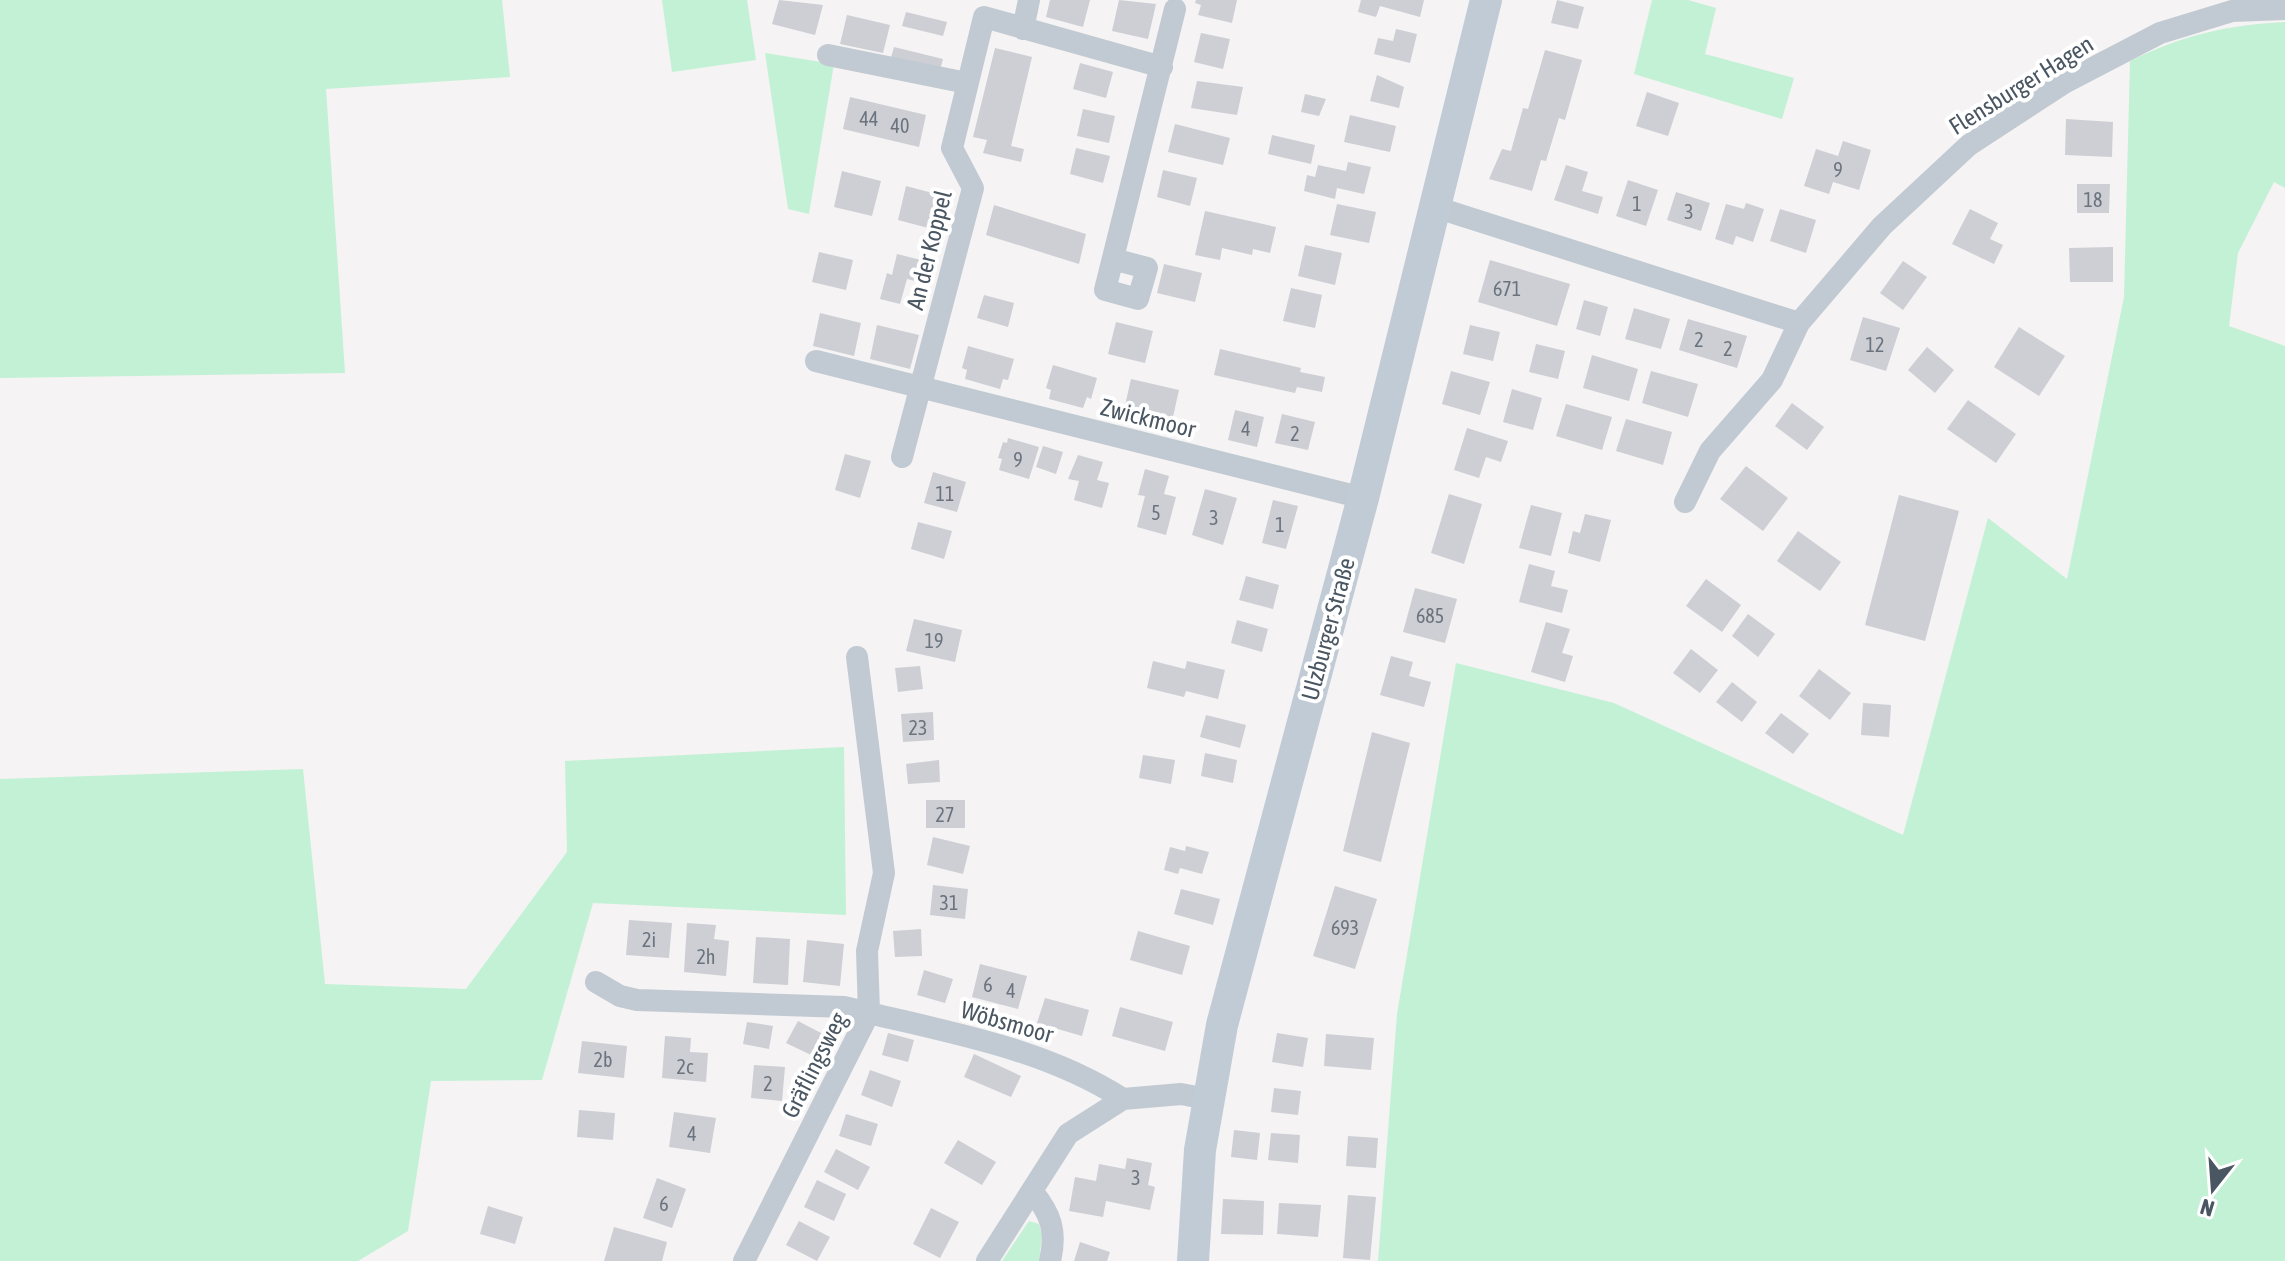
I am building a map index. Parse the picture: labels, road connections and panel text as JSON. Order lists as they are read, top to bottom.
{
  "streets": {
    "main road": ["Ulzburger Straße"],
    "street": [
      "Flensburger Hagen",
      "An der Koppel",
      "Zwickmoor",
      "Wöbsmoor",
      "Gräflingsweg"
    ]
  },
  "crossings": [
    ["An der Koppel", "Zwickmoor"],
    ["Zwickmoor", "Ulzburger Straße"],
    ["Wöbsmoor", "Gräflingsweg"]
  ],
  "house_numbers": [
    "44",
    "40",
    "9",
    "18",
    "1",
    "3",
    "671",
    "2",
    "12",
    "2",
    "4",
    "2",
    "9",
    "11",
    "5",
    "3",
    "1",
    "685",
    "19",
    "23",
    "27",
    "31",
    "693",
    "2i",
    "2h",
    "6",
    "4",
    "2b",
    "2c",
    "2",
    "4",
    "3",
    "6"
  ],
  "north": "bottom"
}
